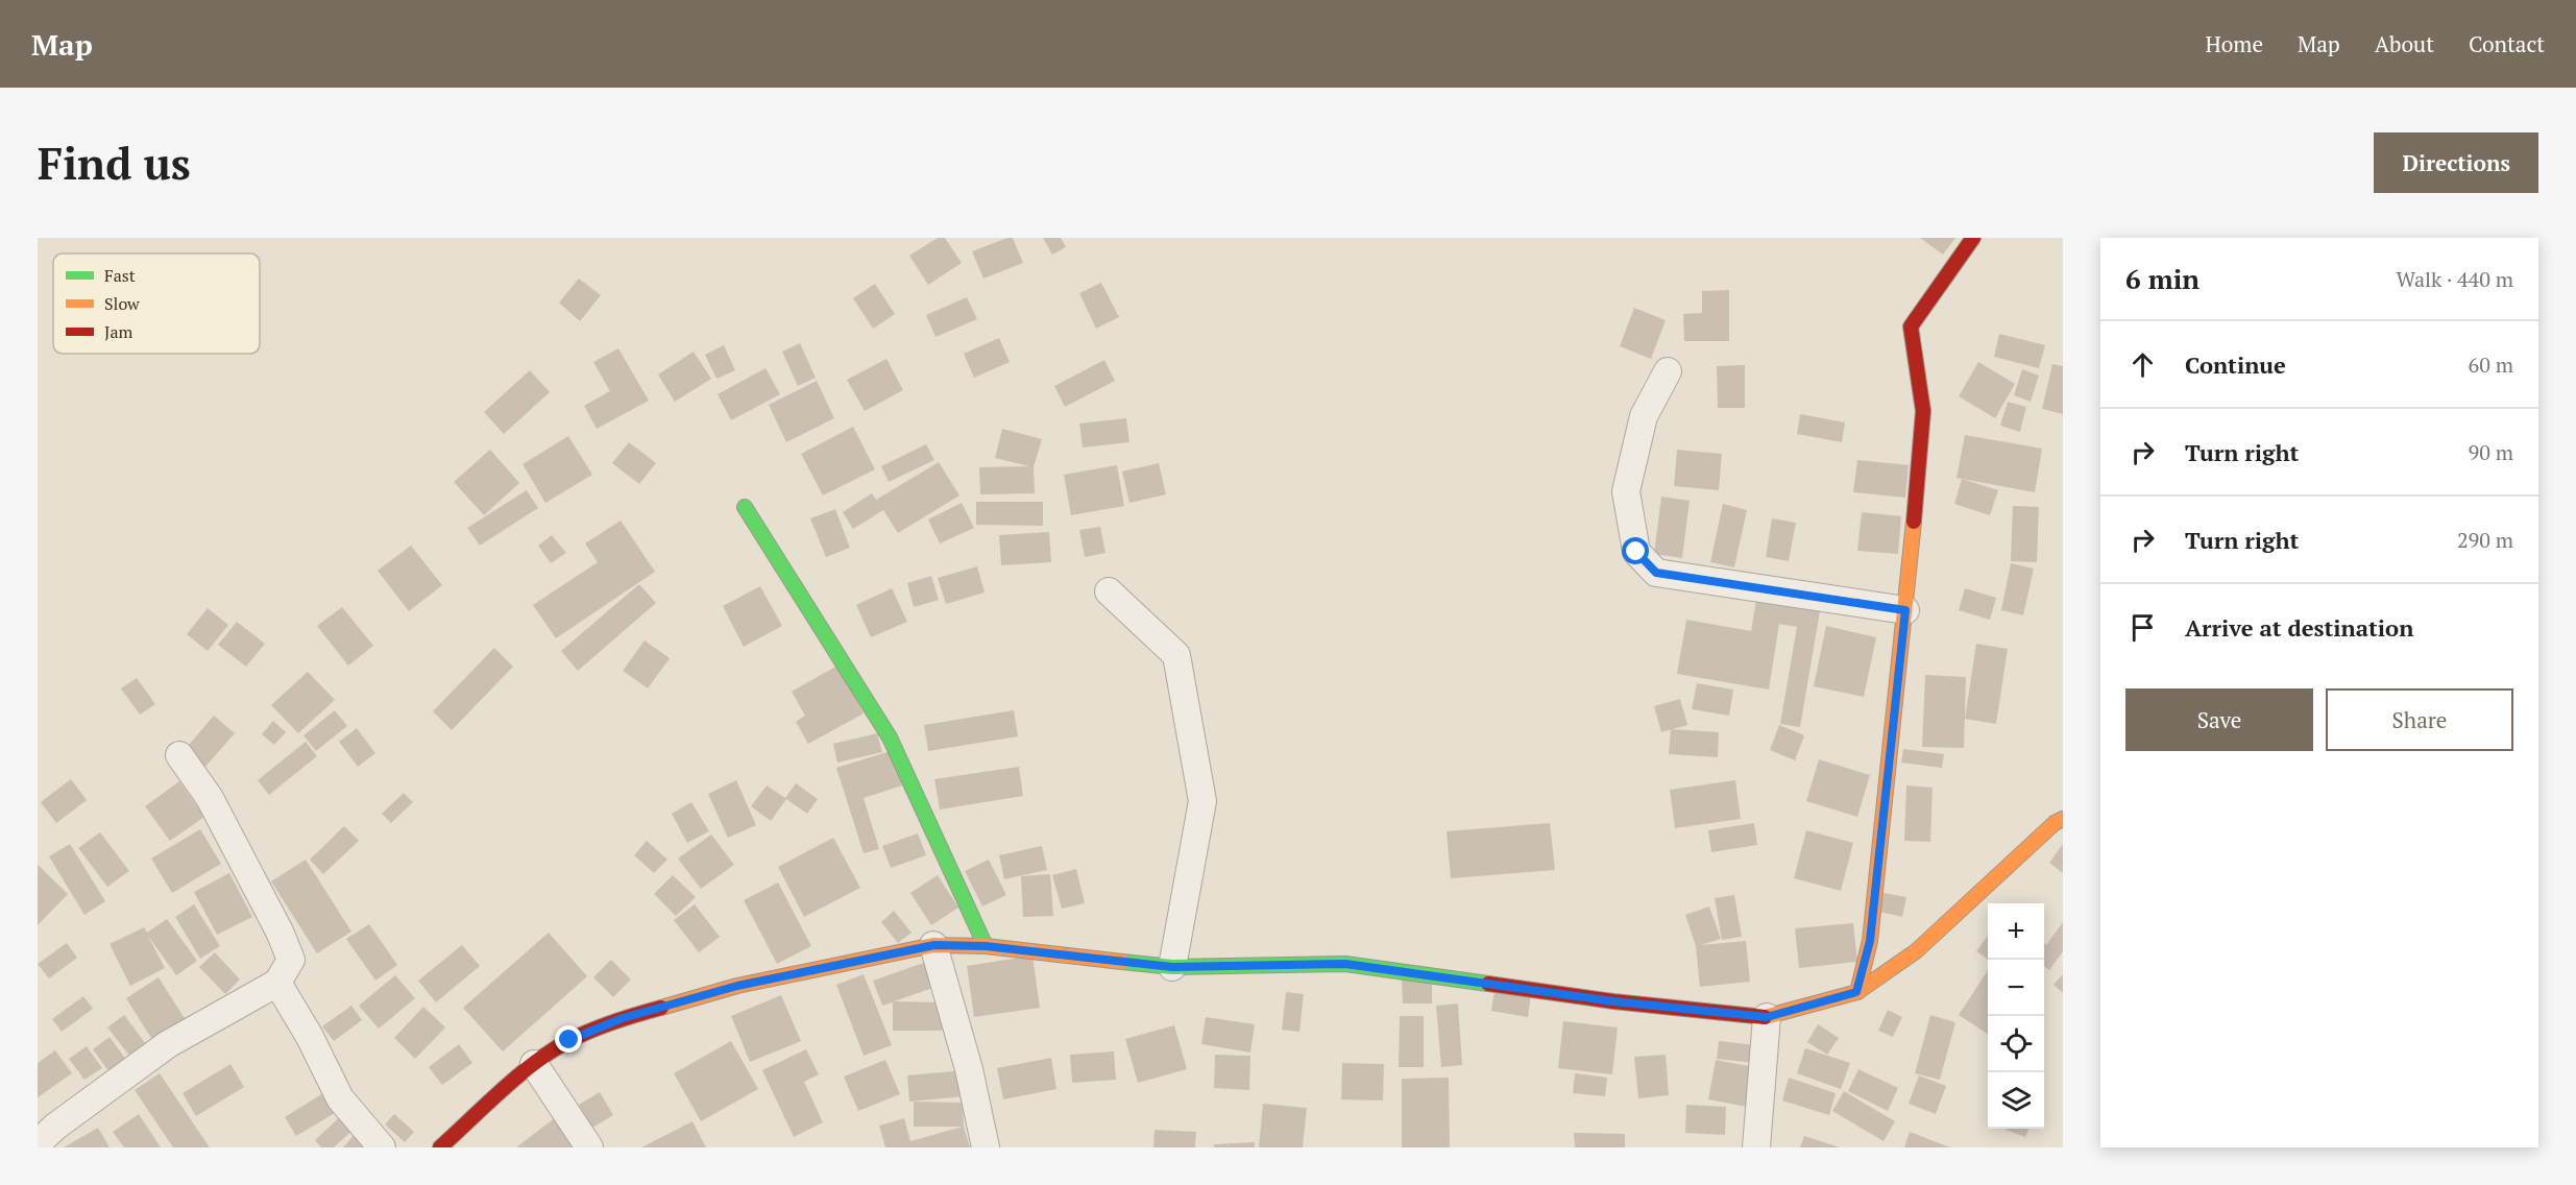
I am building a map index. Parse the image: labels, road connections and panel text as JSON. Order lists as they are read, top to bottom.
{
  "legend": ["Fast", "Slow", "Jam"],
  "page": {
    "header": "Map",
    "nav": [
      "Home",
      "Map",
      "About",
      "Contact"
    ],
    "buttons": [
      "Directions",
      ["Save", "Share"]
    ],
    "title": "Find us",
    "heading": ["6 min", "Walk · 440 m"],
    "list": [
      ["Continue", "60 m"],
      ["Turn right", "90 m"],
      ["Turn right", "290 m"],
      "Arrive at destination"
    ],
    "map_buttons": ["+", "−"]
  }
}
